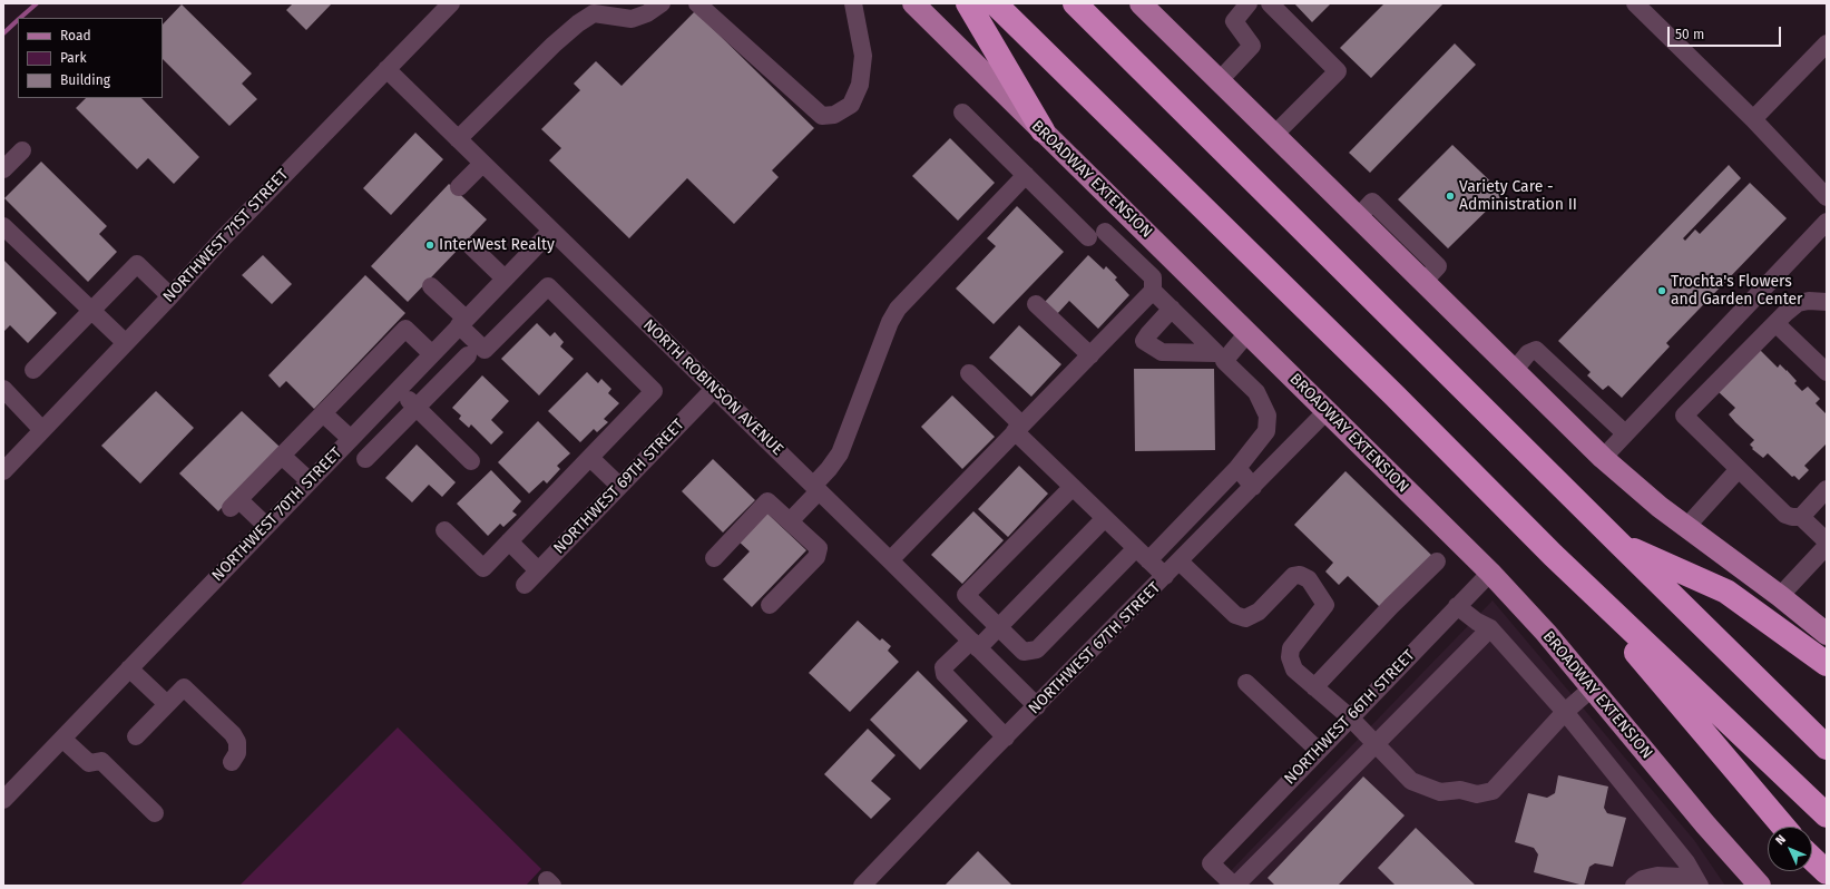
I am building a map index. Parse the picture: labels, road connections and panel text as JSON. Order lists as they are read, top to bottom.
{
  "streets": {
    "main road": ["BROADWAY EXTENSION"],
    "street": [
      "NORTHWEST 71ST STREET",
      "NORTH ROBINSON AVENUE",
      "NORTHWEST 69TH STREET",
      "NORTHWEST 70TH STREET",
      "NORTHWEST 67TH STREET",
      "NORTHWEST 66TH STREET"
    ]
  },
  "crossings": [
    ["BROADWAY EXTENSION", "NORTHWEST 67TH STREET"],
    ["BROADWAY EXTENSION", "NORTHWEST 66TH STREET"],
    ["NORTHWEST 71ST STREET", "NORTH ROBINSON AVENUE"],
    ["NORTH ROBINSON AVENUE", "NORTHWEST 69TH STREET"],
    ["NORTH ROBINSON AVENUE", "NORTHWEST 70TH STREET"],
    ["NORTH ROBINSON AVENUE", "NORTHWEST 67TH STREET"]
  ],
  "places": ["Variety Care - Administration II", "InterWest Realty", "Trochta's Flowers and Garden Center"],
  "legend": ["Road", "Park", "Building"],
  "scale_bar": "50 m",
  "north": "top left"
}
